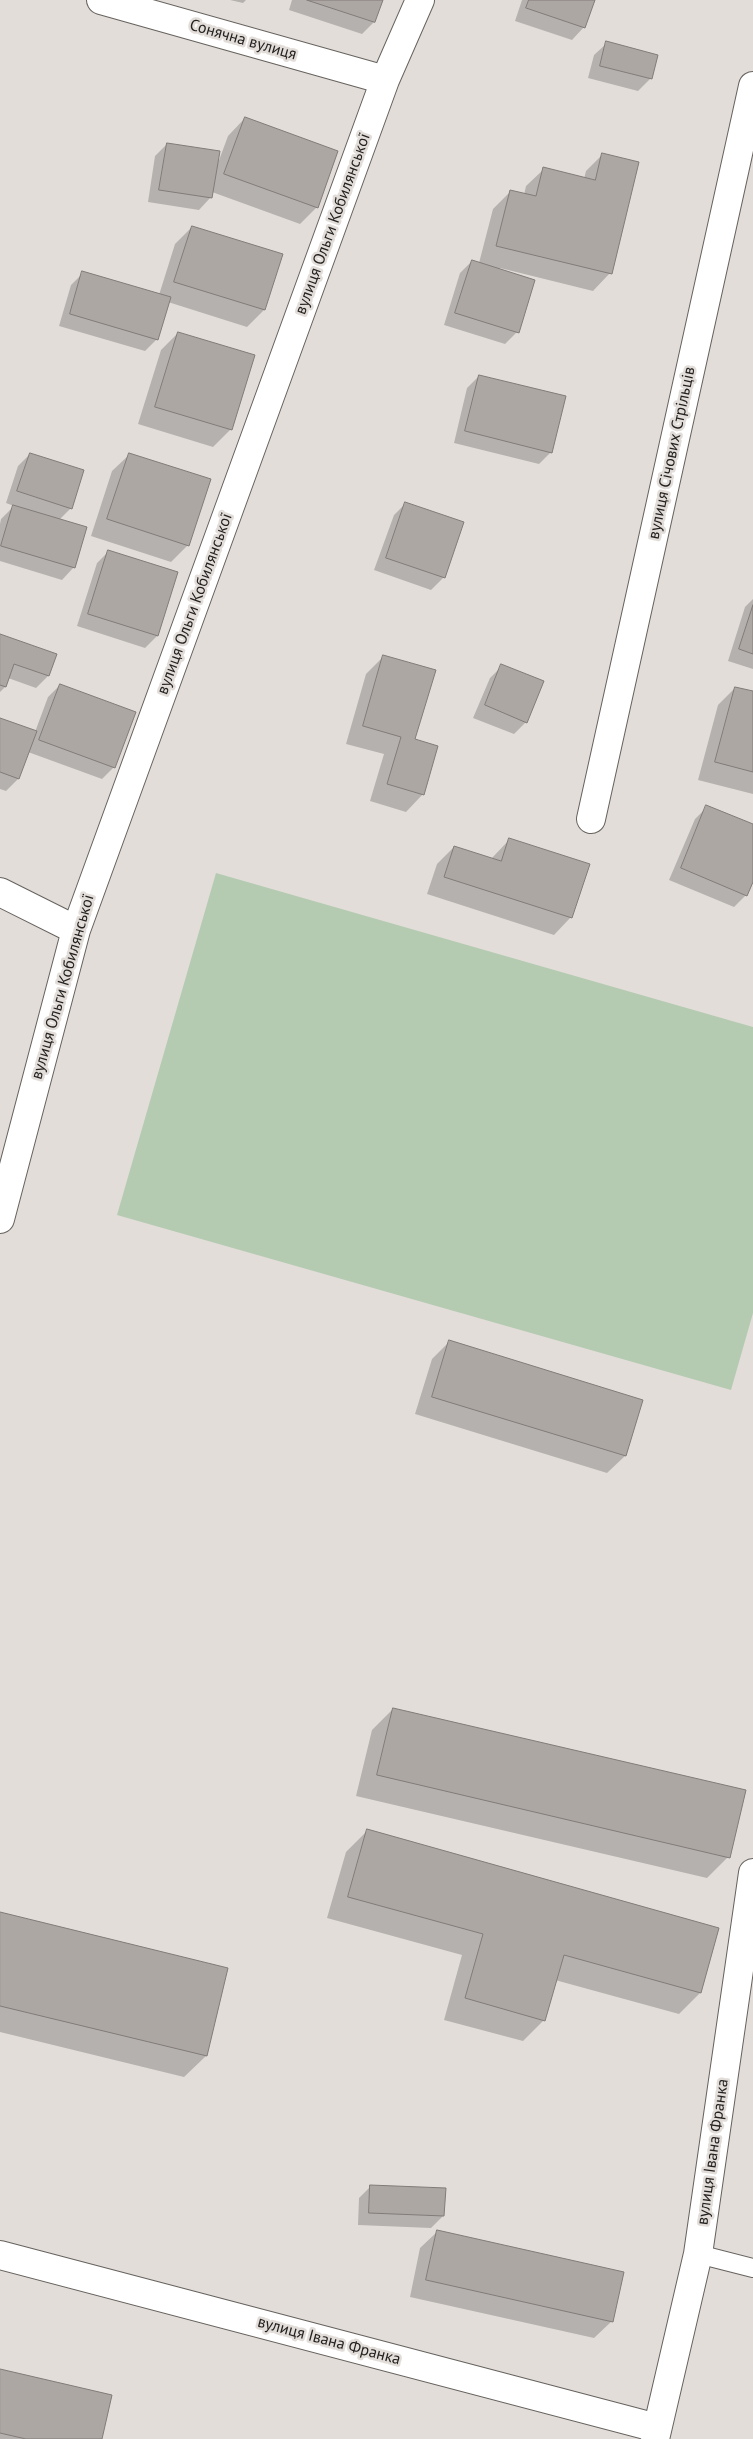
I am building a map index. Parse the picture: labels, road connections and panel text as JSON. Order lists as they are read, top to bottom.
{
  "streets": {
    "street": [
      "Сонячна вулиця",
      "вулиця Ольги Кобилянської",
      "вулиця Січових Стрільців",
      "вулиця Івана Франка"
    ]
  },
  "crossings": [
    ["Сонячна вулиця", "вулиця Ольги Кобилянської"]
  ]
}
